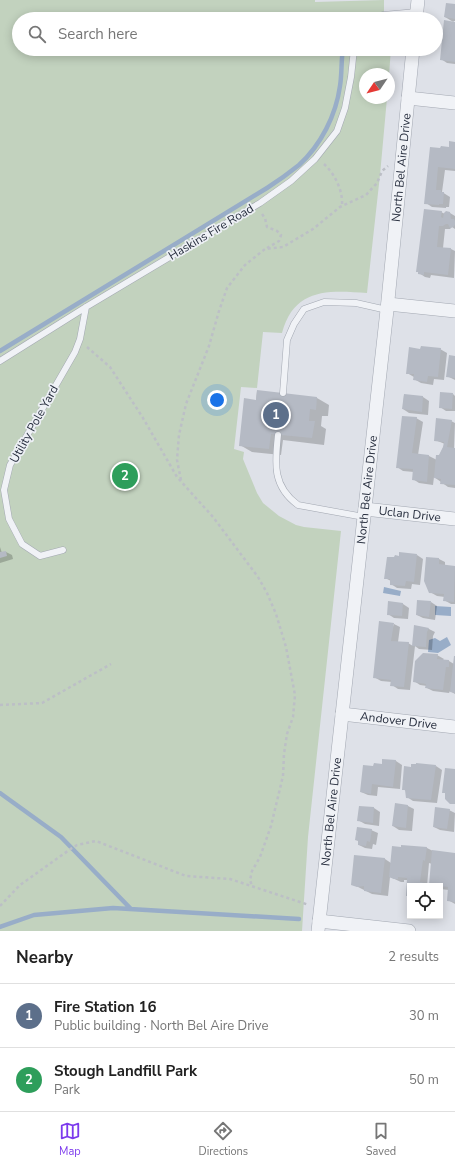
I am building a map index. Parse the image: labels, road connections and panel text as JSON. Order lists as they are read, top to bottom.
{
  "streets": {
    "street": ["North Bel Aire Drive", "Uclan Drive", "Andover Drive"],
    "lane": ["Haskins Fire Road", "Utility Pole Yard"]
  },
  "crossings": [
    ["North Bel Aire Drive", "Uclan Drive"],
    ["North Bel Aire Drive", "Andover Drive"],
    ["Haskins Fire Road", "Utility Pole Yard"]
  ],
  "north": "bottom left",
  "page": {
    "search": "Search here",
    "pins": ["1", "2"],
    "heading": ["Nearby", "2 results"],
    "list": [
      {
        "mark": "1",
        "name": "Fire Station 16",
        "note": "Public building · North Bel Aire Drive",
        "value": "30 m"
      },
      {
        "mark": "2",
        "name": "Stough Landfill Park",
        "note": "Park",
        "value": "50 m"
      }
    ],
    "nav": ["Map", "Directions", "Saved"]
  }
}
